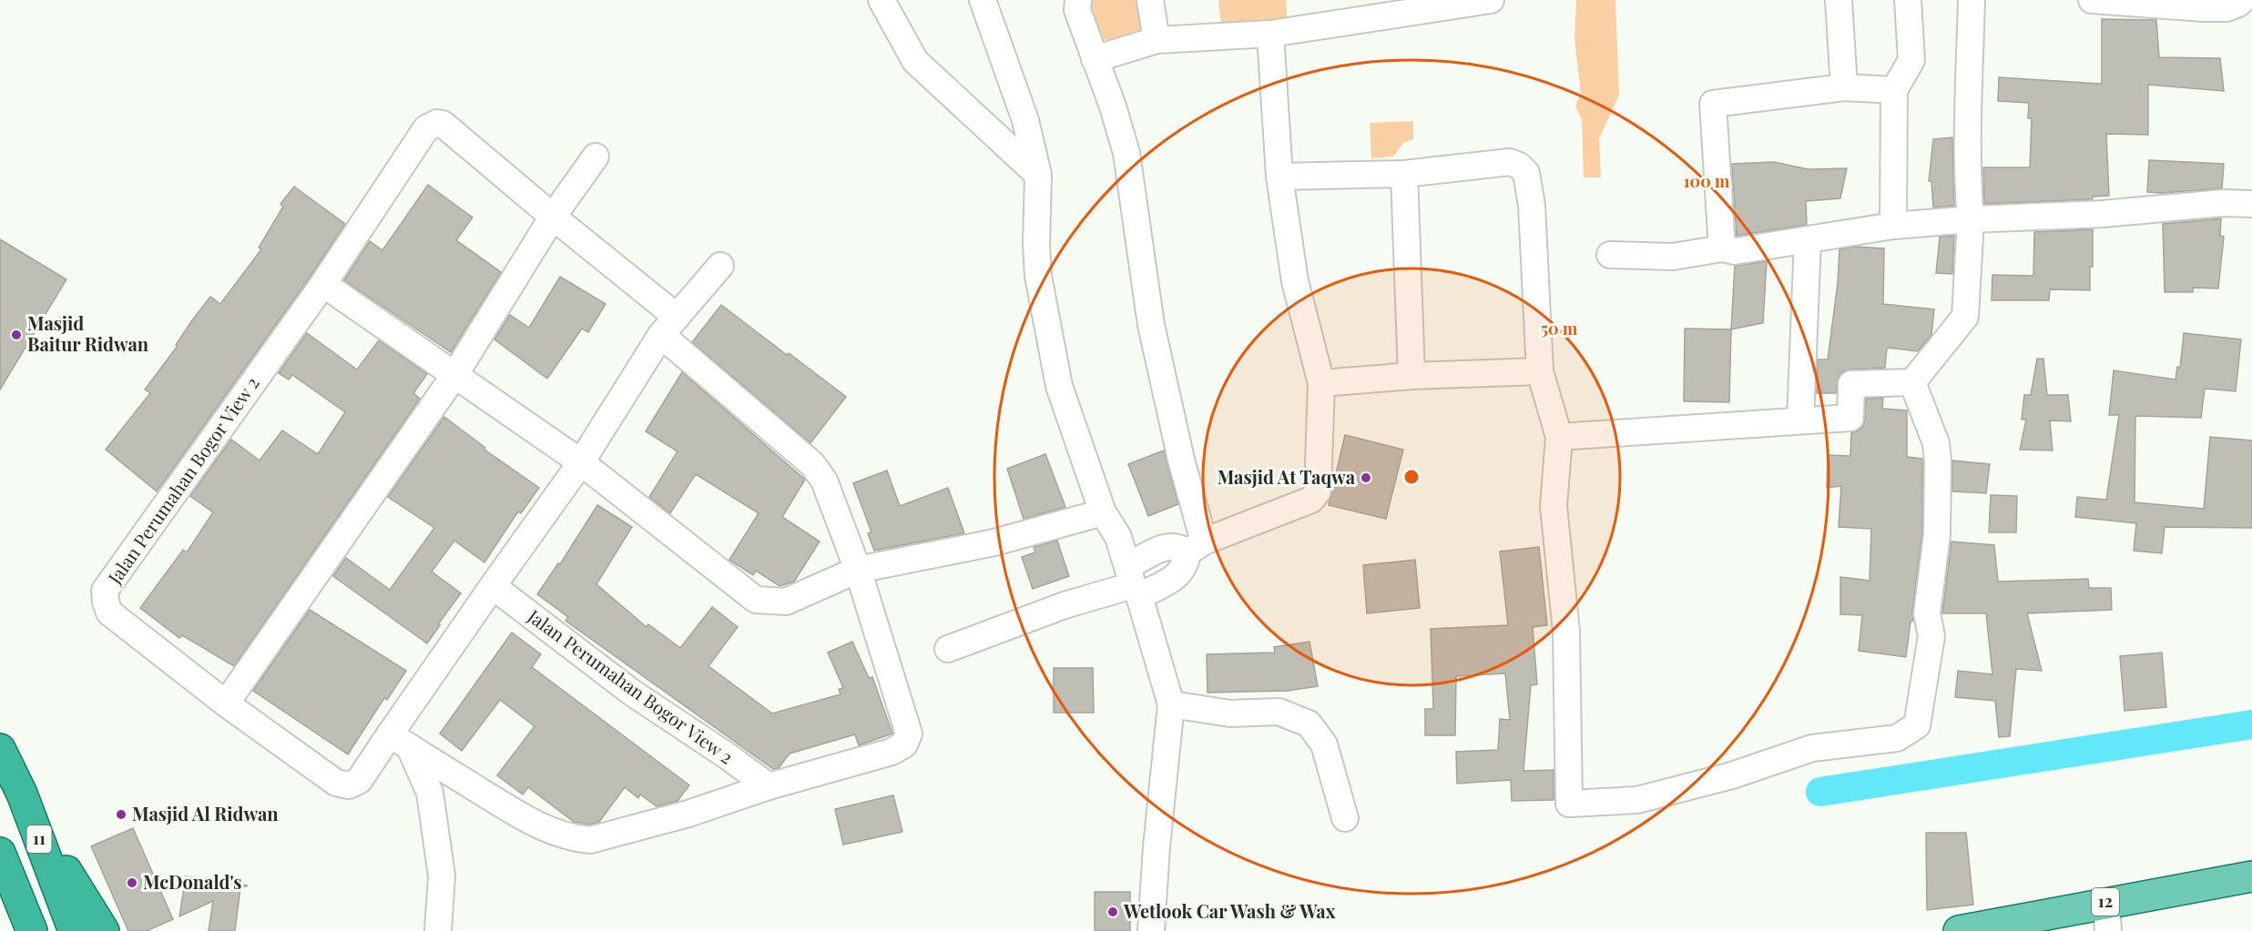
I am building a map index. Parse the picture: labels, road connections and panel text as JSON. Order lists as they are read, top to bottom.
{
  "streets": {
    "highway": ["11"],
    "main road": ["12"],
    "street": ["Jalan Perumahan Bogor View 2"]
  },
  "places": [
    "Masjid Baitur Ridwan",
    "Masjid At Taqwa",
    "Masjid Al Ridwan",
    "McDonald's",
    "Wetlook Car Wash & Wax"
  ],
  "rings": ["100 m", "50 m"]
}
